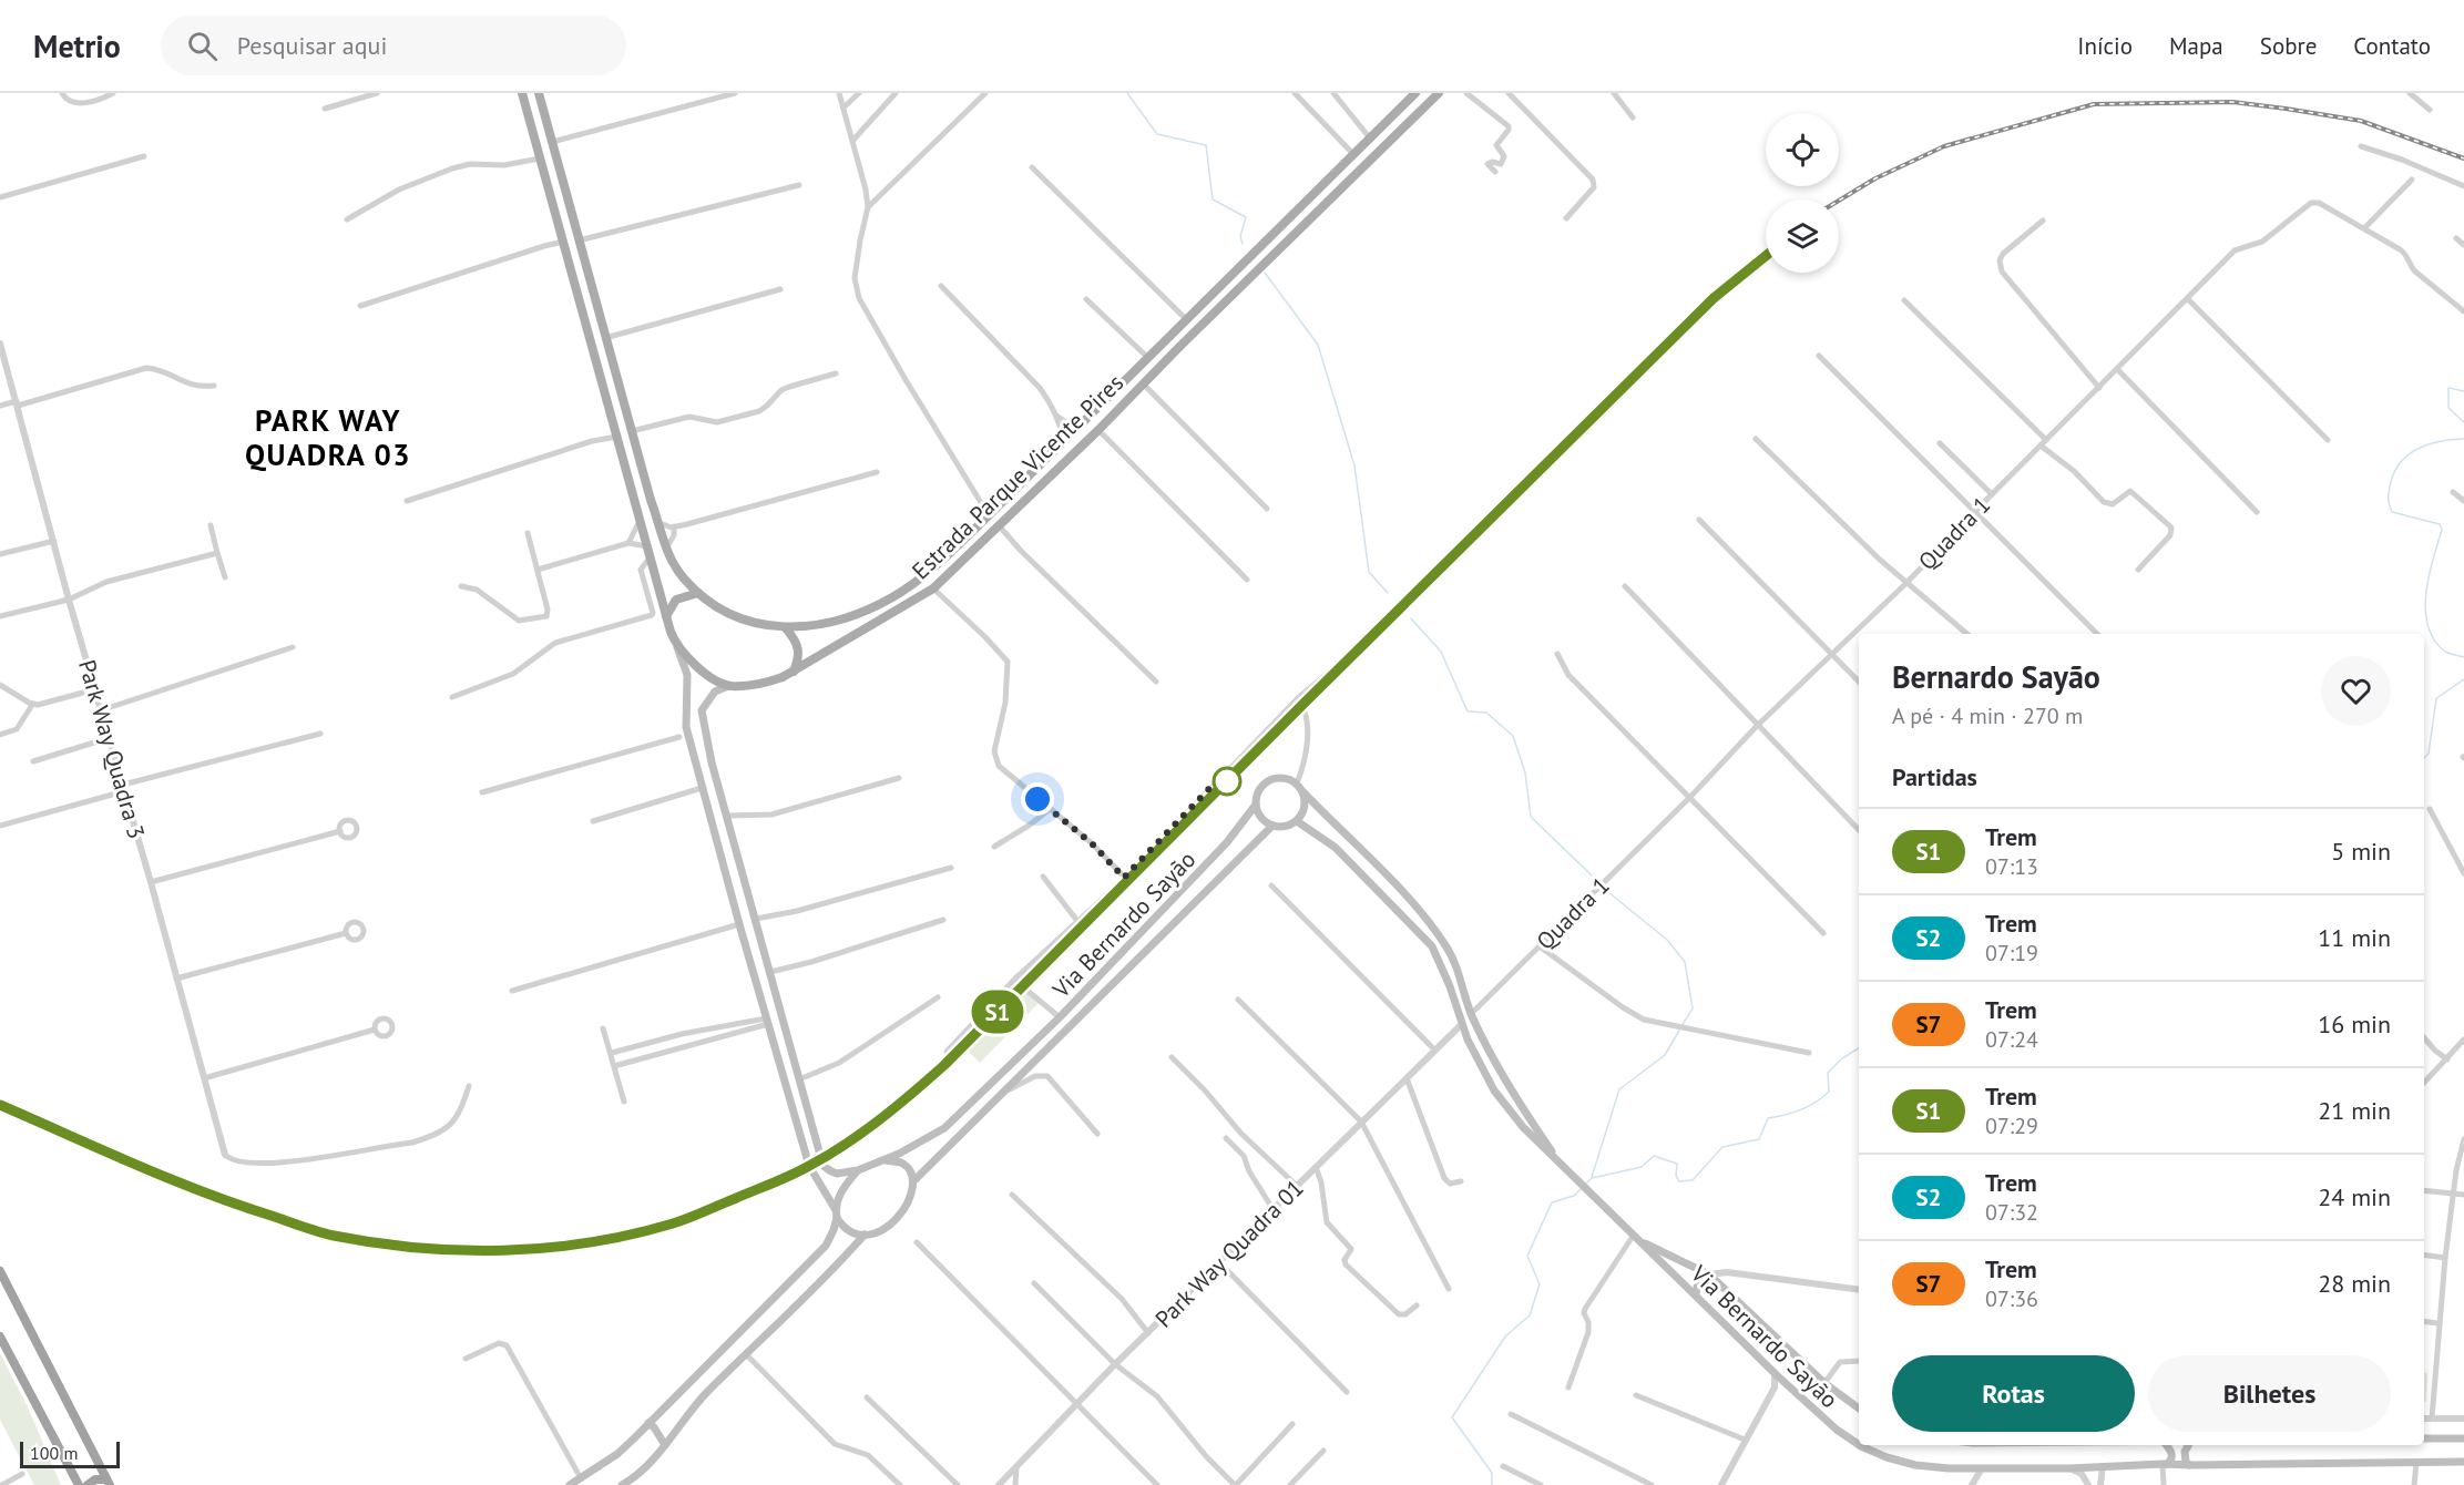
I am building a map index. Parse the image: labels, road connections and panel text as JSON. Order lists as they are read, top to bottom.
{
  "streets": {
    "main road": ["Estrada Parque Vicente Pires", "Via Bernardo Sayão"],
    "street": ["Quadra 1", "Park Way Quadra 3", "Park Way Quadra 01"]
  },
  "crossings": [
    ["Quadra 1", "Via Bernardo Sayão"],
    ["Via Bernardo Sayão", "Park Way Quadra 01"]
  ],
  "districts": ["PARK WAY QUADRA 03"],
  "scale_bar": "100 m",
  "page": {
    "header": "Metrio",
    "search": "Pesquisar aqui",
    "nav": [
      "Início",
      "Mapa",
      "Sobre",
      "Contato"
    ],
    "on_map": "S1",
    "heading": [
      ["Bernardo Sayão", "A pé · 4 min · 270 m"],
      "Partidas"
    ],
    "list": [
      {
        "mark": "S1",
        "name": "Trem",
        "note": "07:13",
        "value": "5 min"
      },
      {
        "mark": "S2",
        "name": "Trem",
        "note": "07:19",
        "value": "11 min"
      },
      {
        "mark": "S7",
        "name": "Trem",
        "note": "07:24",
        "value": "16 min"
      },
      {
        "mark": "S1",
        "name": "Trem",
        "note": "07:29",
        "value": "21 min"
      },
      {
        "mark": "S2",
        "name": "Trem",
        "note": "07:32",
        "value": "24 min"
      },
      {
        "mark": "S7",
        "name": "Trem",
        "note": "07:36",
        "value": "28 min"
      }
    ],
    "buttons": ["Rotas", "Bilhetes"],
    "scale": "100 m"
  }
}
